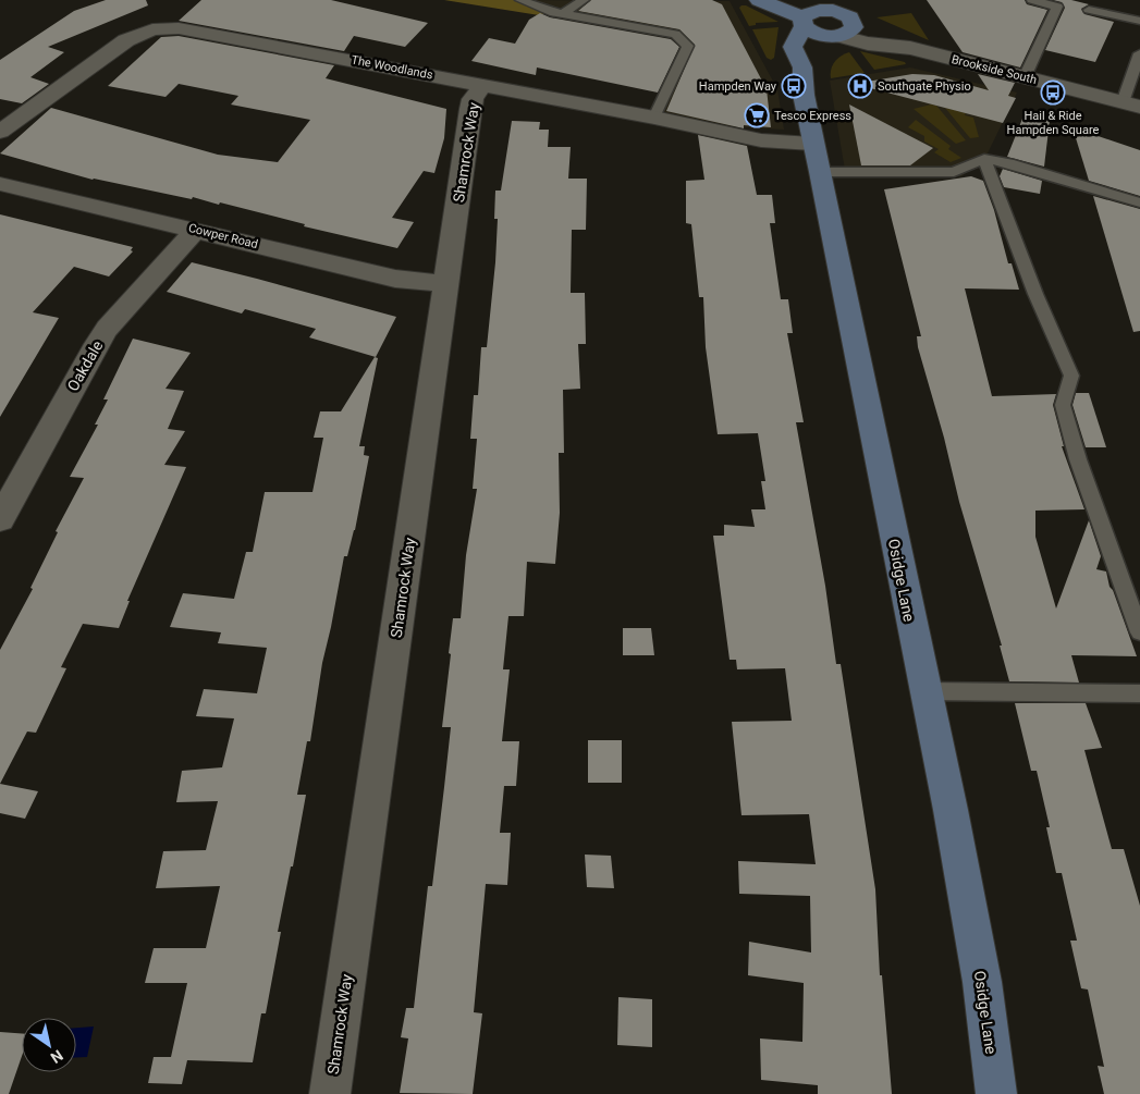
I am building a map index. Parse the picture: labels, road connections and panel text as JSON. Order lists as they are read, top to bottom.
{
  "streets": {
    "main road": ["Osidge Lane"],
    "street": [
      "The Woodlands",
      "Brookside South",
      "Shamrock Way",
      "Cowper Road",
      "Oakdale"
    ]
  },
  "crossings": [
    ["The Woodlands", "Shamrock Way"],
    ["The Woodlands", "Osidge Lane"],
    ["Shamrock Way", "Cowper Road"],
    ["Cowper Road", "Oakdale"]
  ],
  "places": {
    "bus stop": ["Hampden Way", "Hail & Ride Hampden Square"],
    "hospital": ["Southgate Physio"],
    "supermarket": ["Tesco Express"]
  },
  "north": "bottom right"
}
